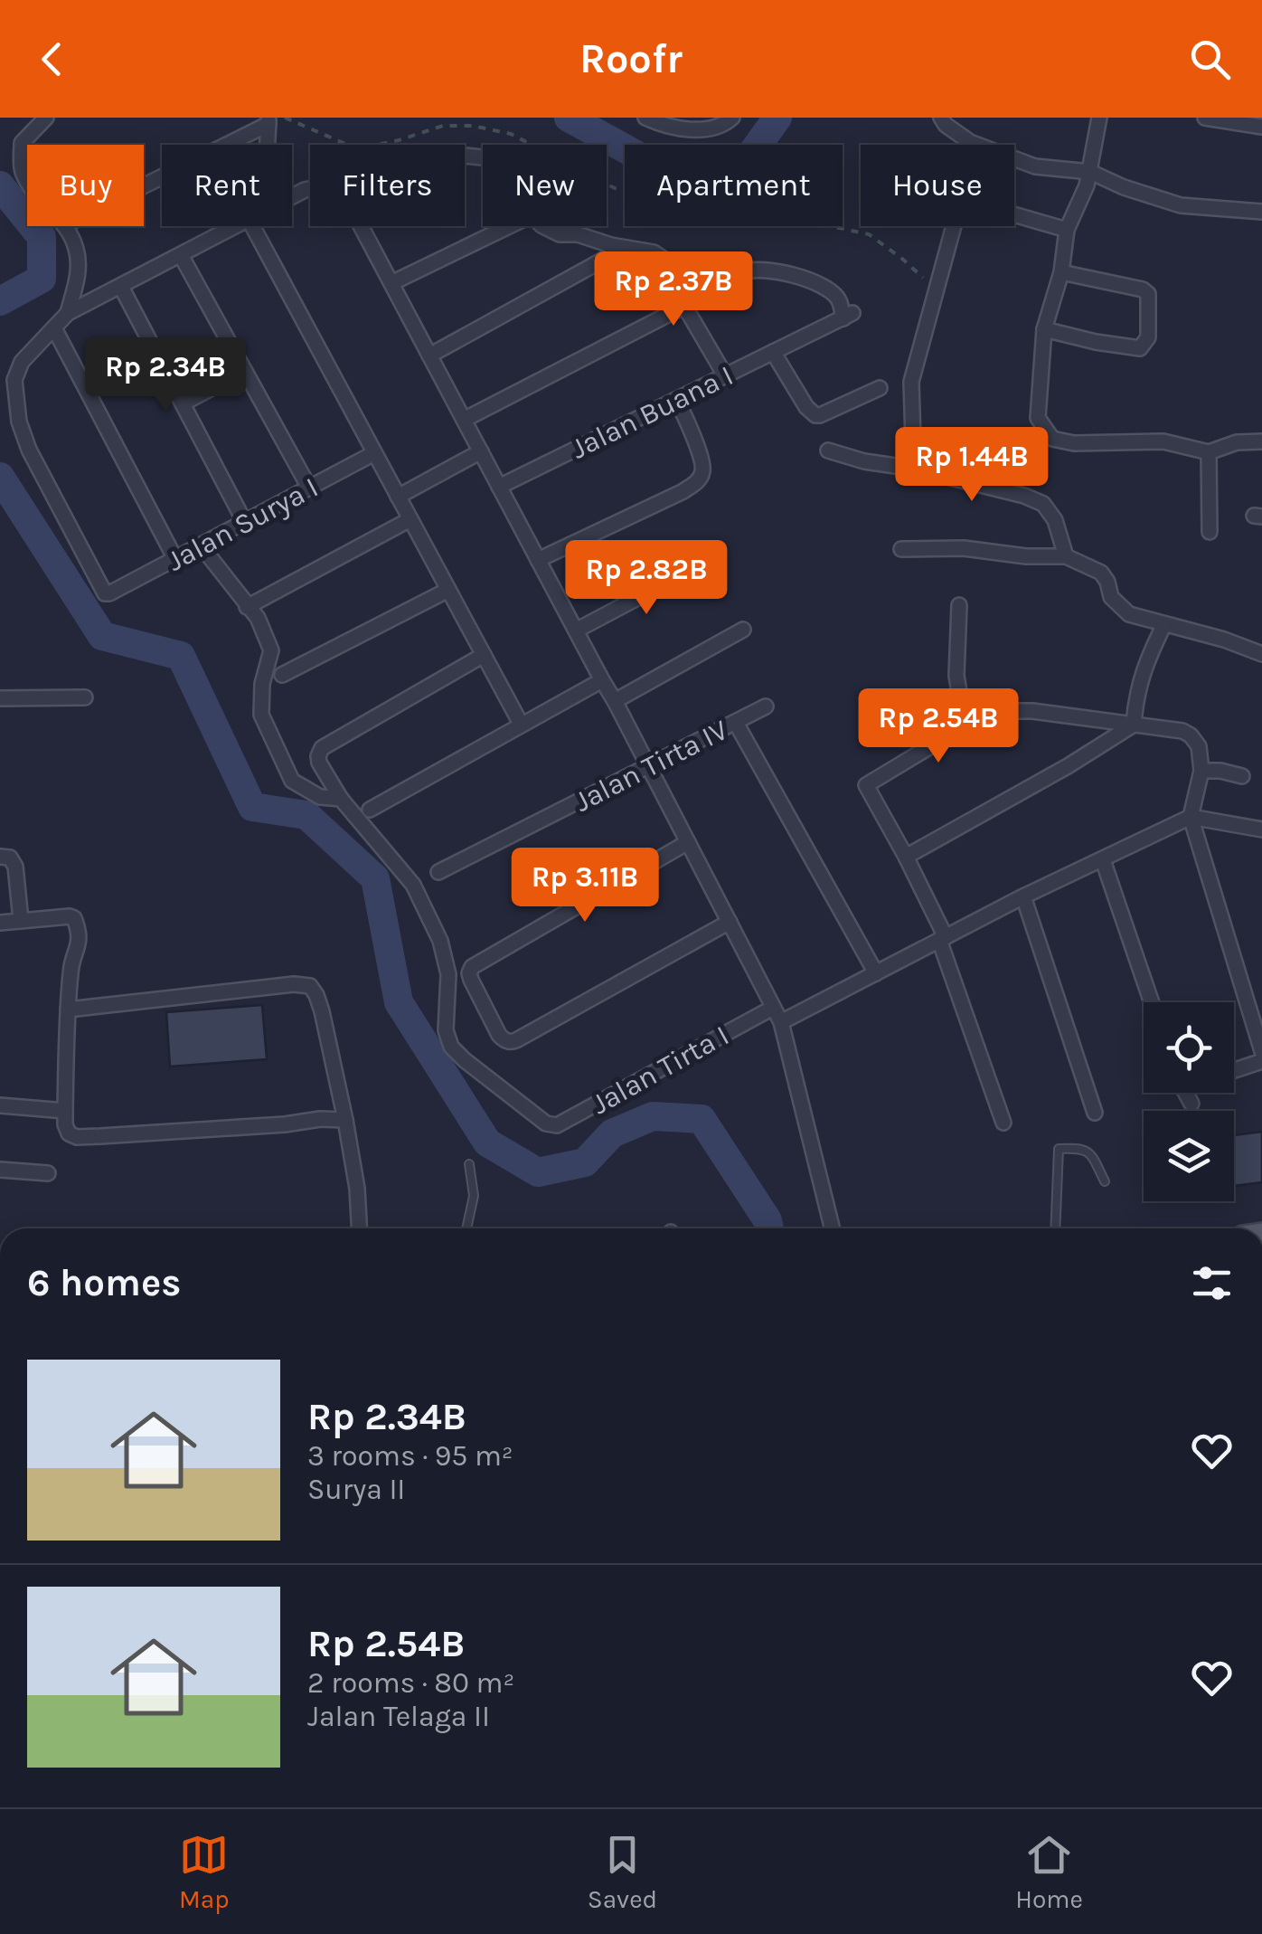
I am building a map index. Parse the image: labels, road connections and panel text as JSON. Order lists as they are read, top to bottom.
{
  "streets": {
    "street": [
      "Jalan Buana I",
      "Jalan Surya I",
      "Jalan Tirta IV",
      "Jalan Tirta I"
    ]
  },
  "page": {
    "header": "Roofr",
    "chip": [
      "Buy",
      "Rent",
      "Filters",
      "New",
      "Apartment",
      "House"
    ],
    "price": [
      "Rp 2.37B",
      "Rp 2.34B",
      "Rp 1.44B",
      "Rp 2.82B",
      "Rp 2.54B",
      "Rp 3.11B"
    ],
    "heading": "6 homes",
    "list": [
      {
        "name": "Rp 2.34B",
        "note": "3 rooms · 95 m² · Surya II"
      },
      {
        "name": "Rp 2.54B",
        "note": "2 rooms · 80 m² · Jalan Telaga II"
      }
    ],
    "tabs": ["Map", "Saved", "Home"]
  }
}
